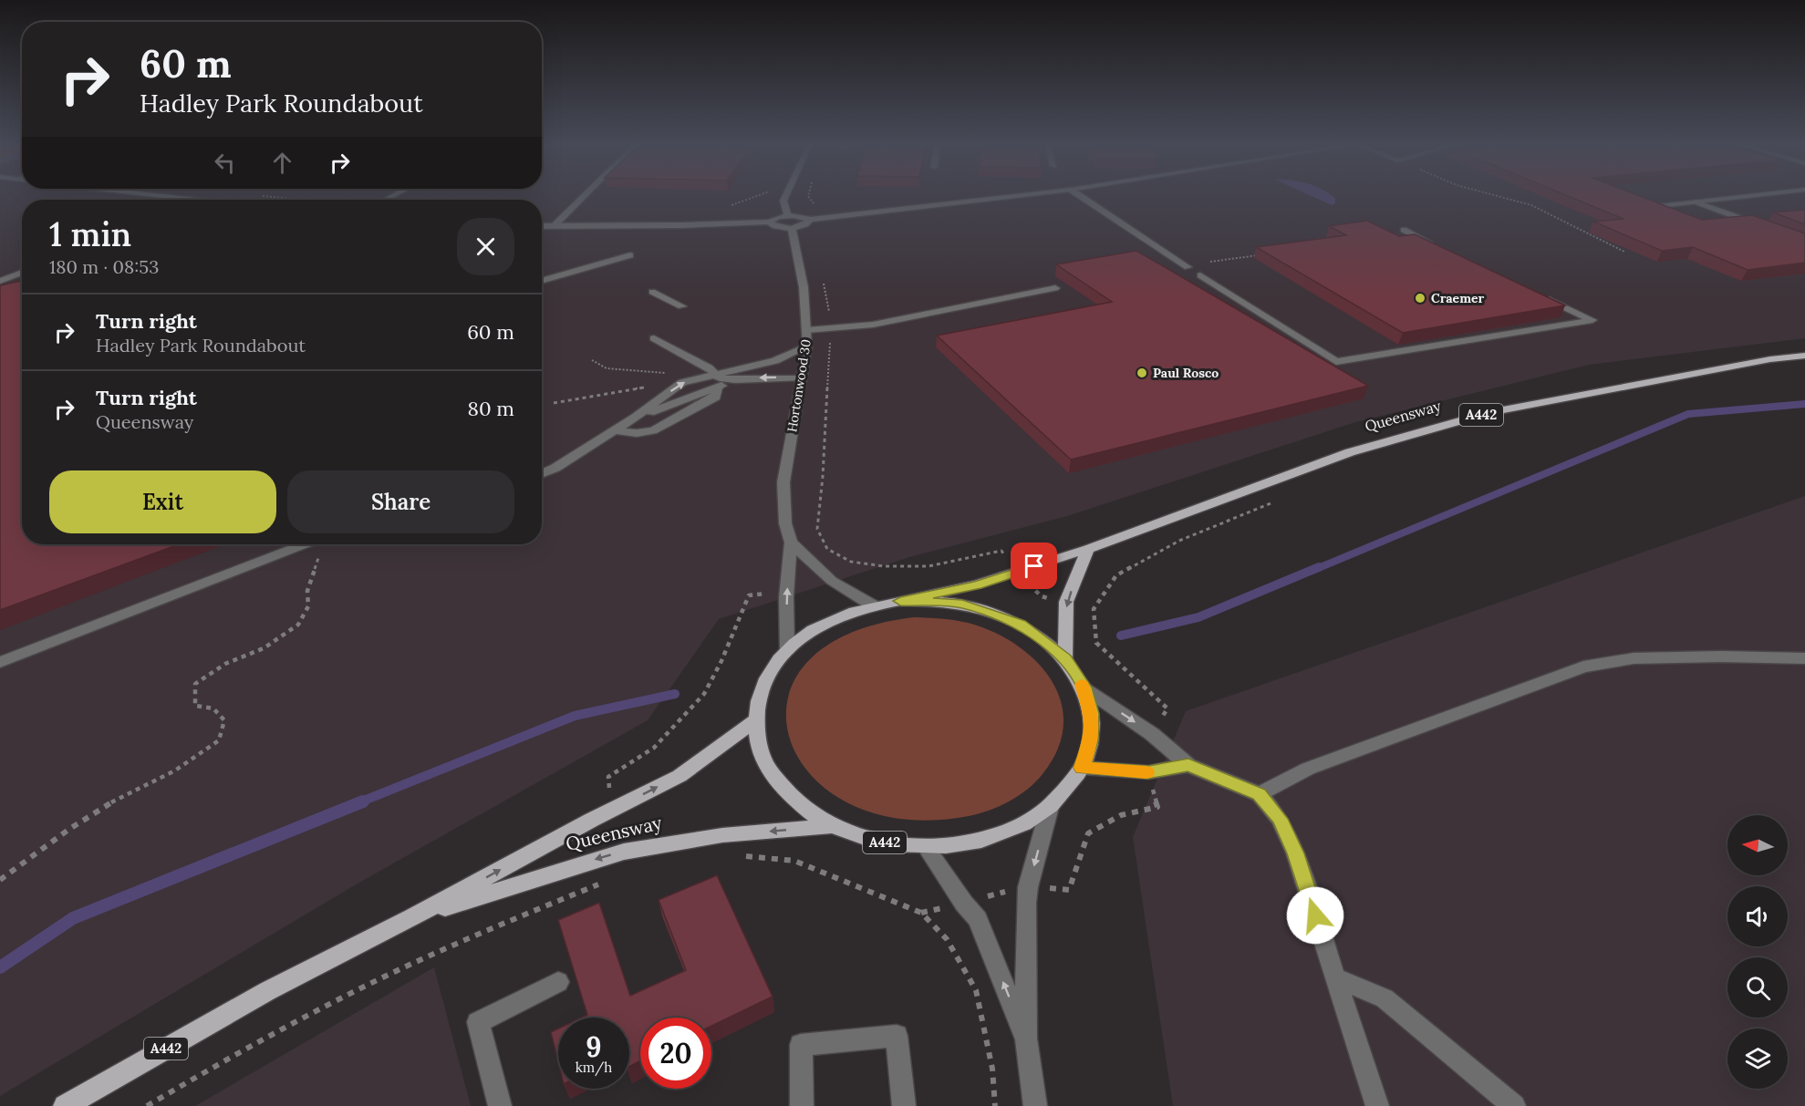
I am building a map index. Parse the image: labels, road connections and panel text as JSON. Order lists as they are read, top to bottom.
{
  "streets": {
    "main road": ["A442", "Queensway"],
    "street": ["Hortonwood 30"]
  },
  "crossings": [
    ["Hortonwood 30", "A442"],
    ["A442", "Queensway"]
  ],
  "places": ["Craemer", "Paul Rosco"],
  "north": "left",
  "page": {
    "turn": ["60 m", "Hadley Park Roundabout"],
    "heading": ["1 min", "180 m · 08:53"],
    "list": [
      {
        "name": "Turn right",
        "note": "Hadley Park Roundabout",
        "value": "60 m"
      },
      {
        "name": "Turn right",
        "note": "Queensway",
        "value": "80 m"
      }
    ],
    "buttons": ["Exit", "Share"],
    "speed": "9 km/h",
    "limit": "20"
  }
}
